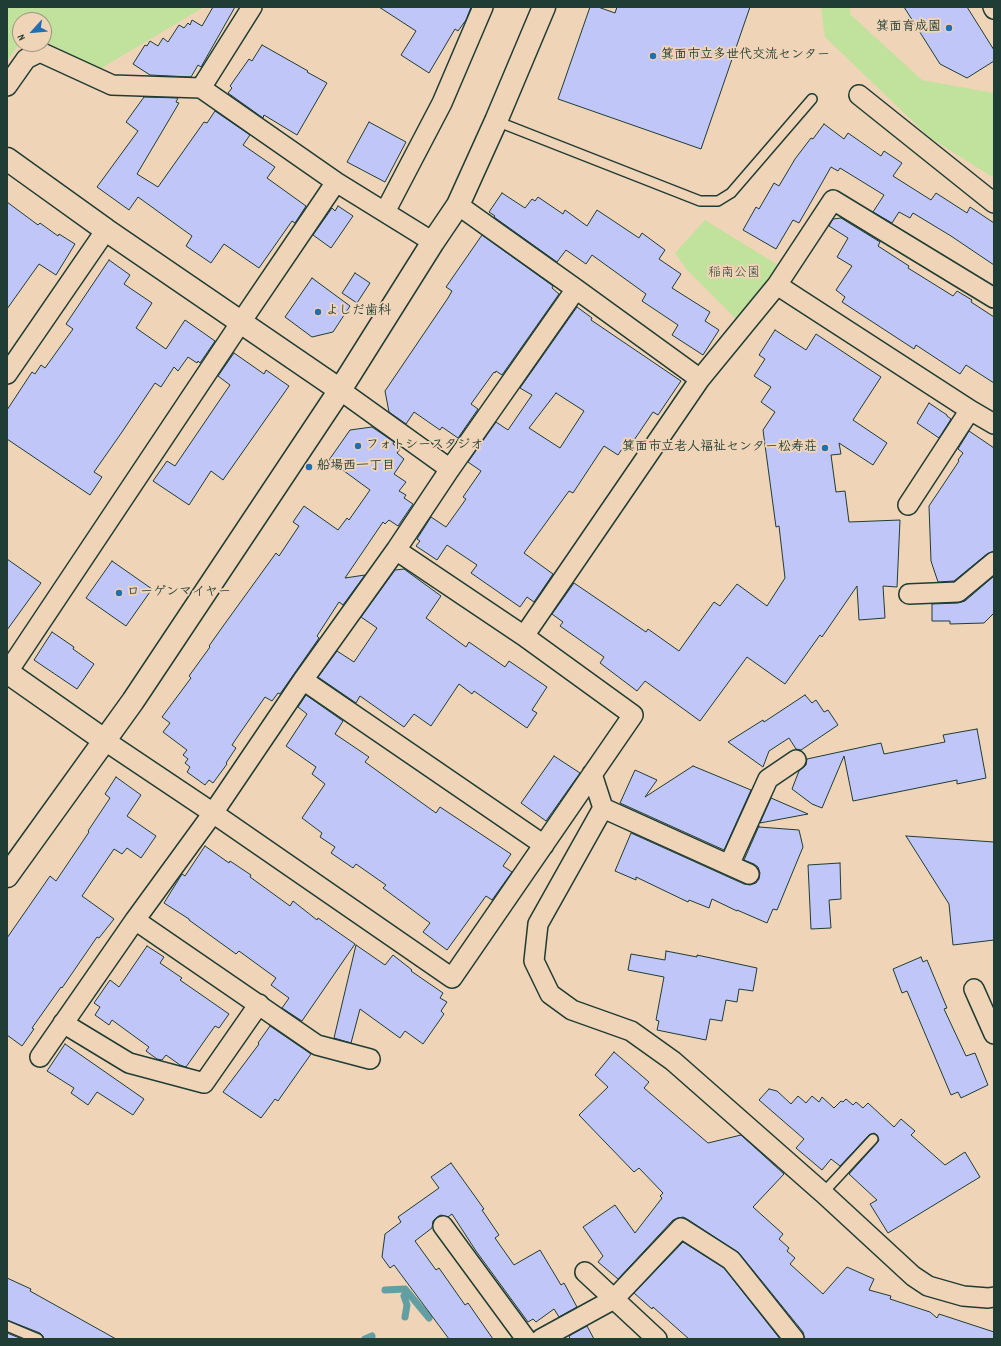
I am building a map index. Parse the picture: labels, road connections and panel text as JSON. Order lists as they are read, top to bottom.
{
  "parks": ["稲南公園"],
  "places": [
    "箕面育成園",
    "箕面市立多世代交流センター",
    "よしだ歯科",
    "フォトシースタジオ",
    "箕面市立老人福祉センター松寿荘",
    "船場西一丁目",
    "ローゲンマイヤー"
  ],
  "north": "bottom left"
}
